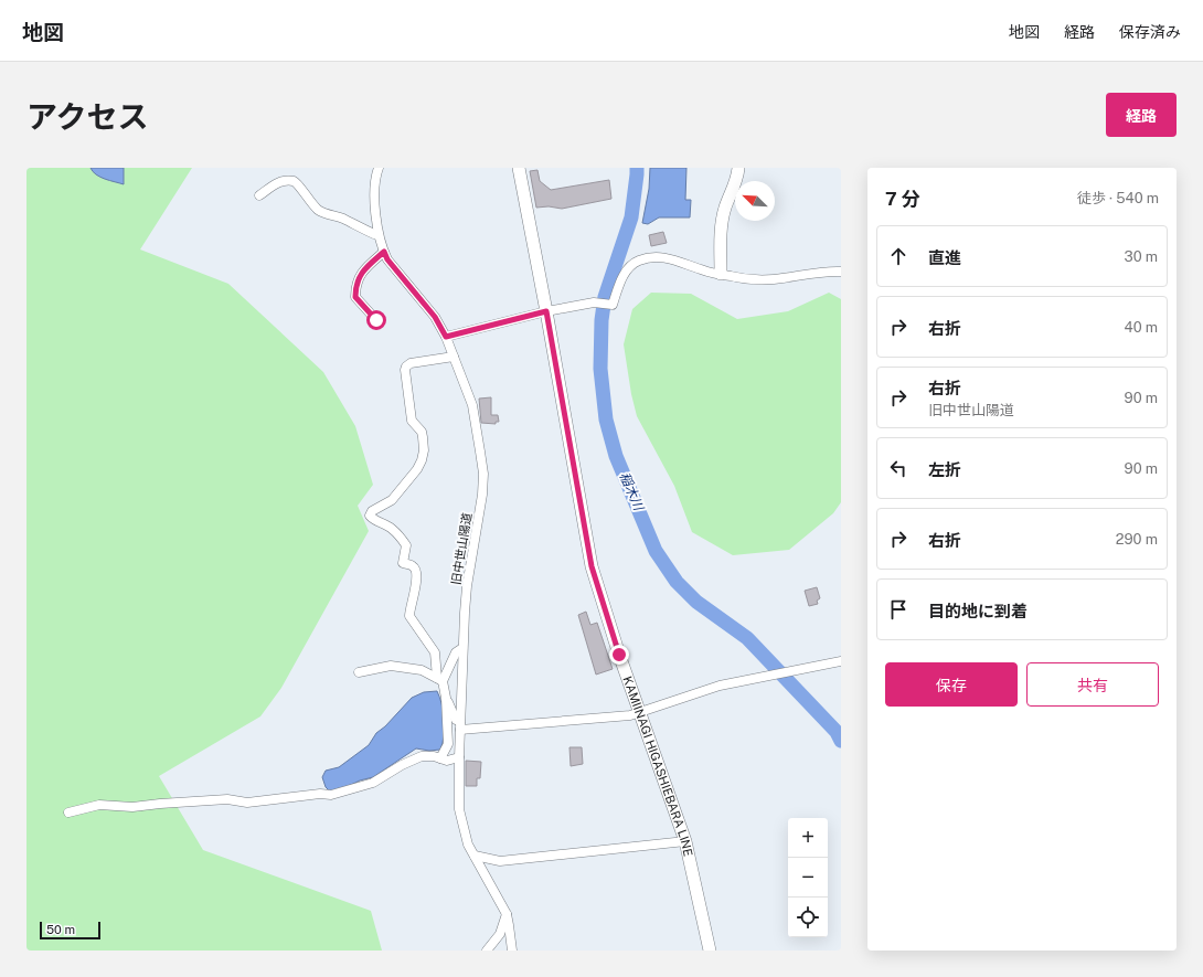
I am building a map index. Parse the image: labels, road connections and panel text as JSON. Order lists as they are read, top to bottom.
{
  "streets": {
    "main road": ["KAMIINAGI HIGASHIEBARA LINE"],
    "street": ["旧中世山陽道"]
  },
  "water": ["稲木川"],
  "scale_bar": "50 m",
  "north": "top left",
  "page": {
    "header": "地図",
    "nav": ["地図", "経路", "保存済み"],
    "title": "アクセス",
    "buttons": [
      "経路",
      ["保存", "共有"]
    ],
    "heading": ["7 分", "徒歩 · 540 m"],
    "list": [
      ["直進", "30 m"],
      ["右折", "40 m"],
      ["右折", "旧中世山陽道", "90 m"],
      ["左折", "90 m"],
      ["右折", "290 m"],
      "目的地に到着"
    ],
    "map_buttons": ["+", "−"],
    "scale": "50 m"
  }
}
